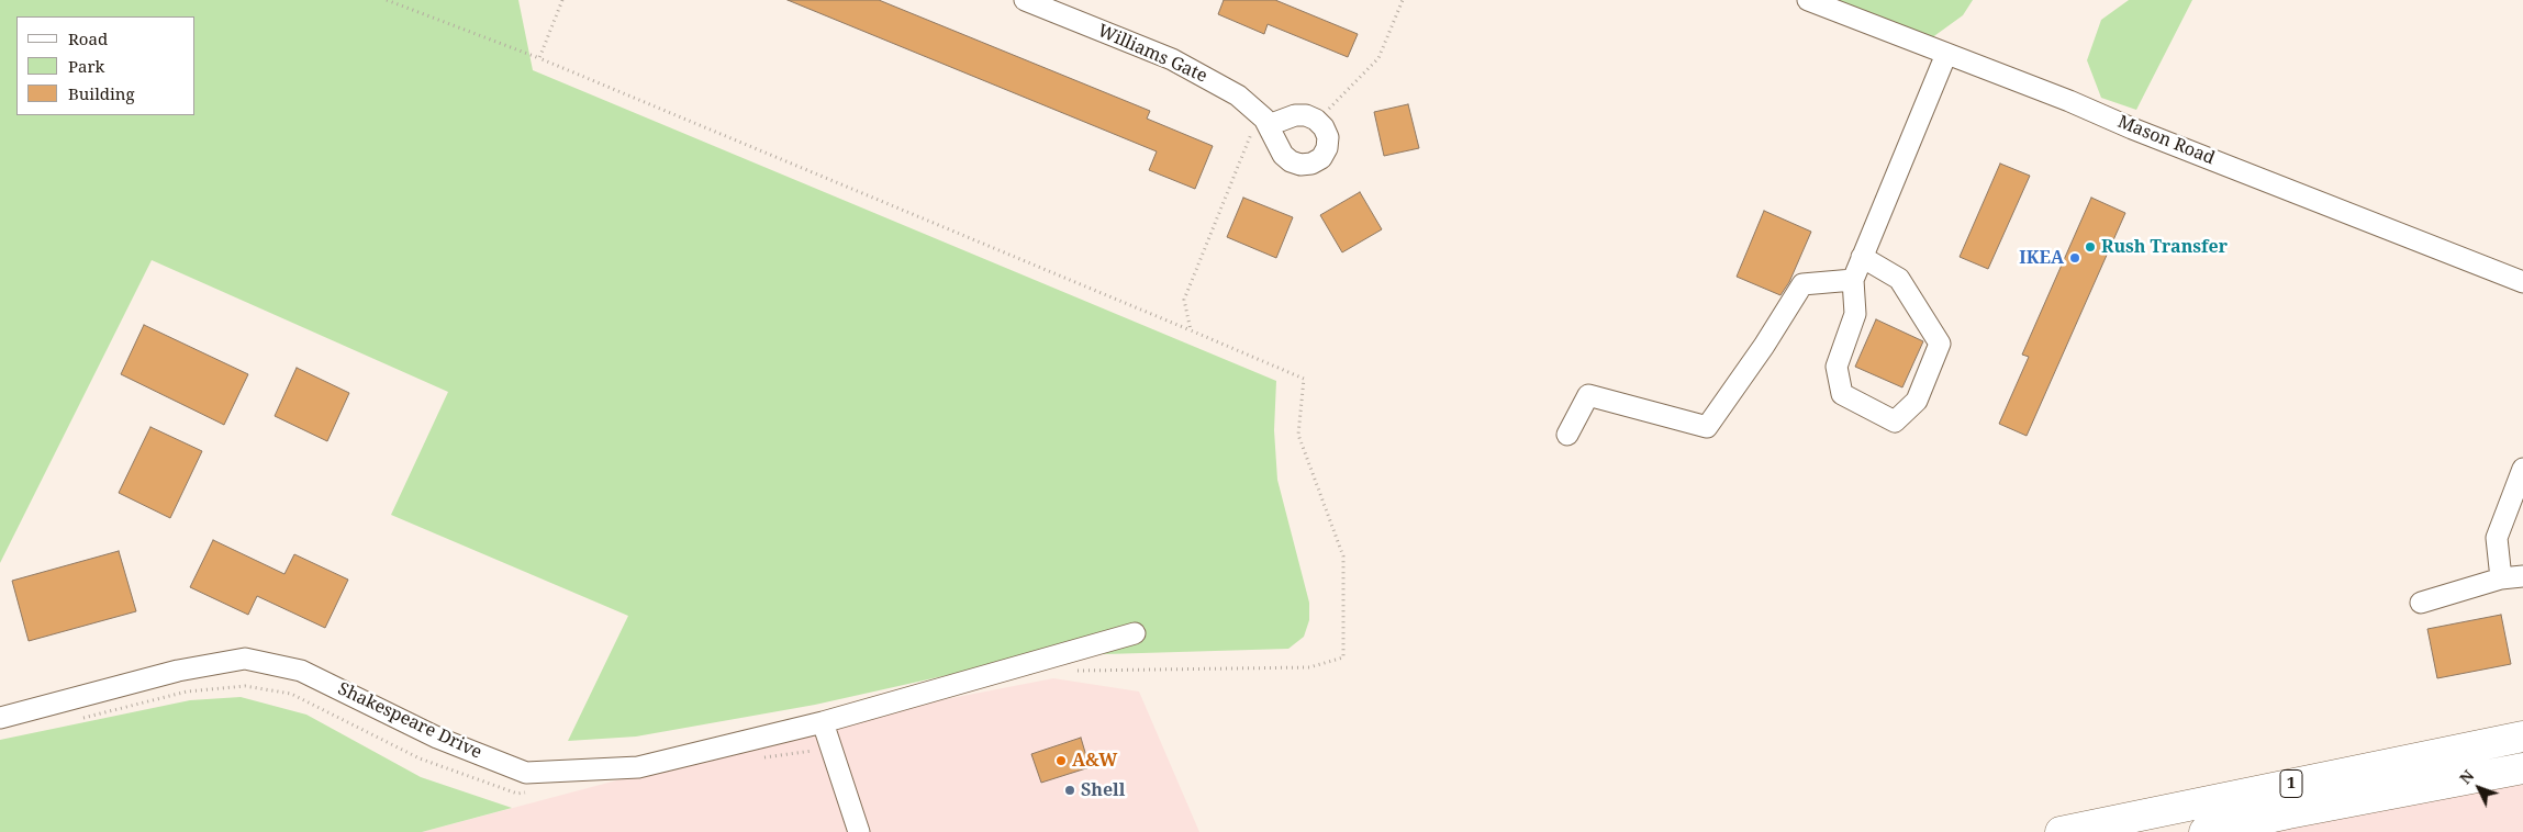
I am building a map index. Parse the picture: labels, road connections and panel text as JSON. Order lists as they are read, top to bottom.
{
  "streets": {
    "highway": ["1"],
    "street": ["Williams Gate", "Mason Road", "Shakespeare Drive"]
  },
  "places": [
    "Rush Transfer",
    "IKEA",
    "A&W",
    "Shell"
  ],
  "legend": ["Road", "Park", "Building"],
  "north": "top left"
}
